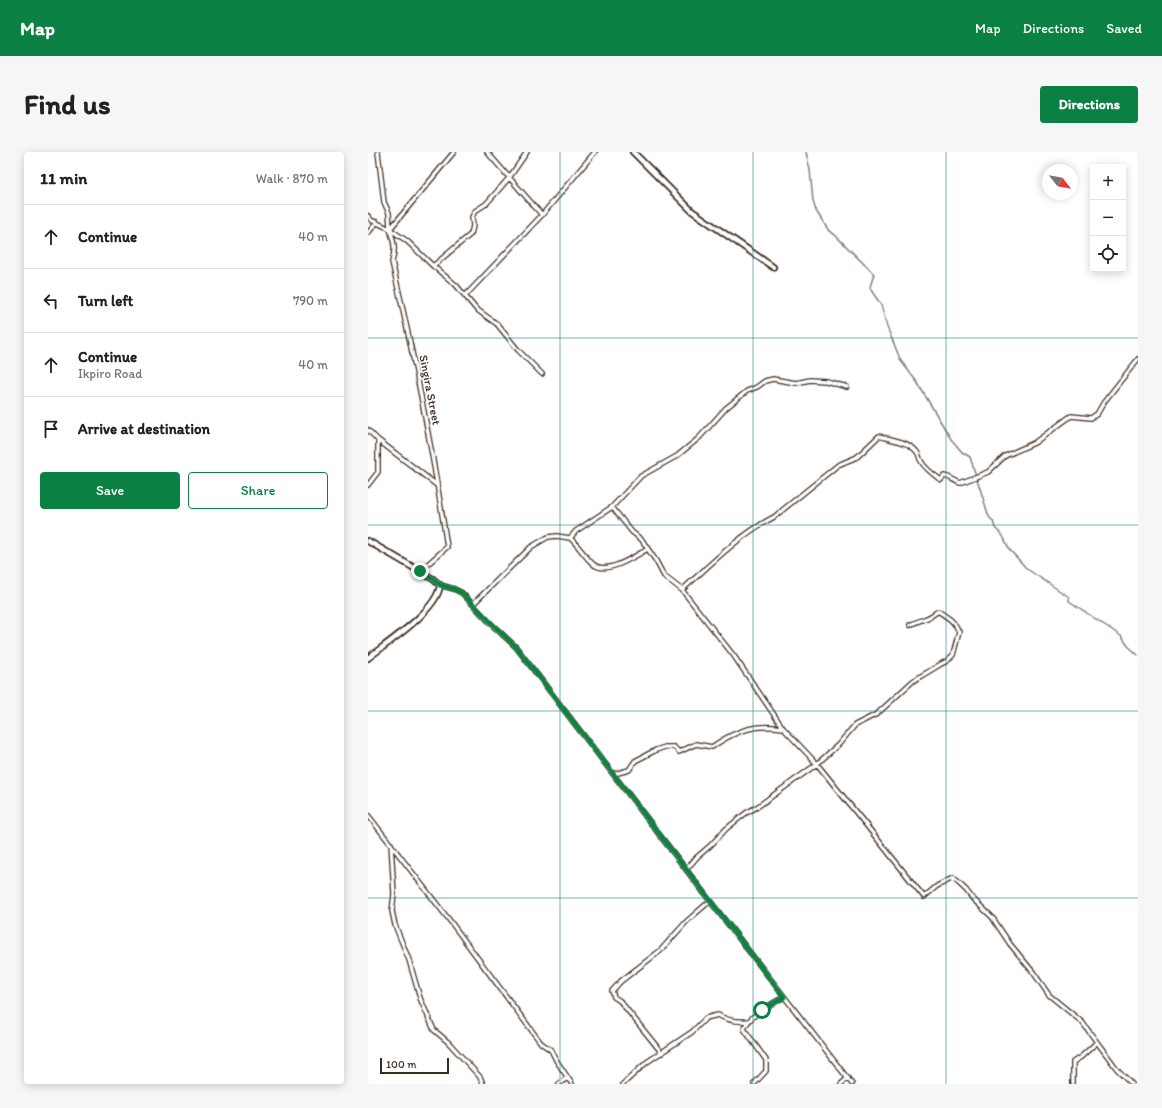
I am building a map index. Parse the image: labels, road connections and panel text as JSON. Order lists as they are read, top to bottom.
{
  "streets": {
    "street": ["Singira Street"]
  },
  "scale_bar": "100 m",
  "north": "bottom right",
  "page": {
    "header": "Map",
    "nav": ["Map", "Directions", "Saved"],
    "buttons": [
      "Directions",
      ["Save", "Share"]
    ],
    "title": "Find us",
    "heading": ["11 min", "Walk · 870 m"],
    "map_buttons": ["+", "−"],
    "list": [
      ["Continue", "40 m"],
      ["Turn left", "790 m"],
      ["Continue", "Ikpiro Road", "40 m"],
      "Arrive at destination"
    ],
    "scale": "100 m"
  }
}
